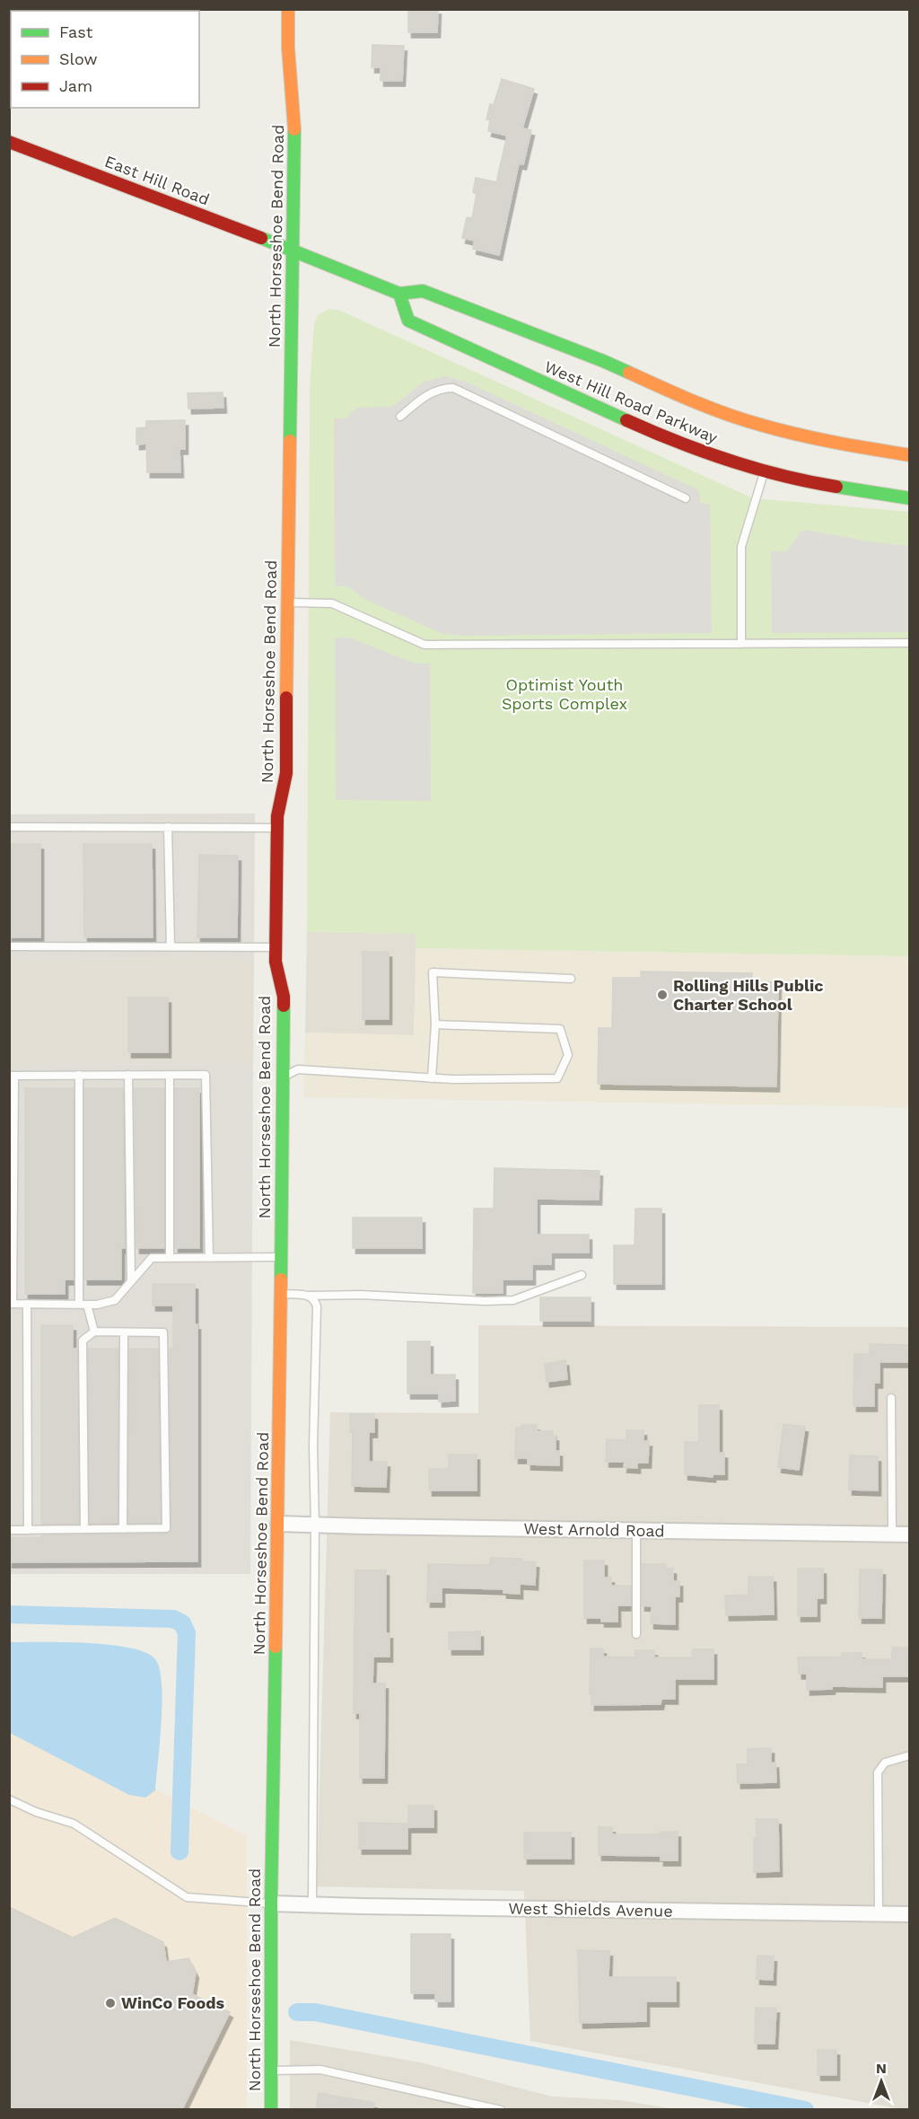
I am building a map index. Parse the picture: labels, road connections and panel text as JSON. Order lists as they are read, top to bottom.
{
  "streets": {
    "street": [
      "East Hill Road",
      "North Horseshoe Bend Road",
      "West Hill Road Parkway",
      "West Arnold Road",
      "West Shields Avenue"
    ]
  },
  "crossings": [
    ["East Hill Road", "North Horseshoe Bend Road"],
    ["East Hill Road", "West Hill Road Parkway"],
    ["North Horseshoe Bend Road", "West Hill Road Parkway"],
    ["North Horseshoe Bend Road", "West Arnold Road"],
    ["North Horseshoe Bend Road", "West Shields Avenue"]
  ],
  "parks": ["Optimist Youth Sports Complex"],
  "places": ["Rolling Hills Public Charter School", "WinCo Foods"],
  "legend": ["Fast", "Slow", "Jam"],
  "north": "top"
}
